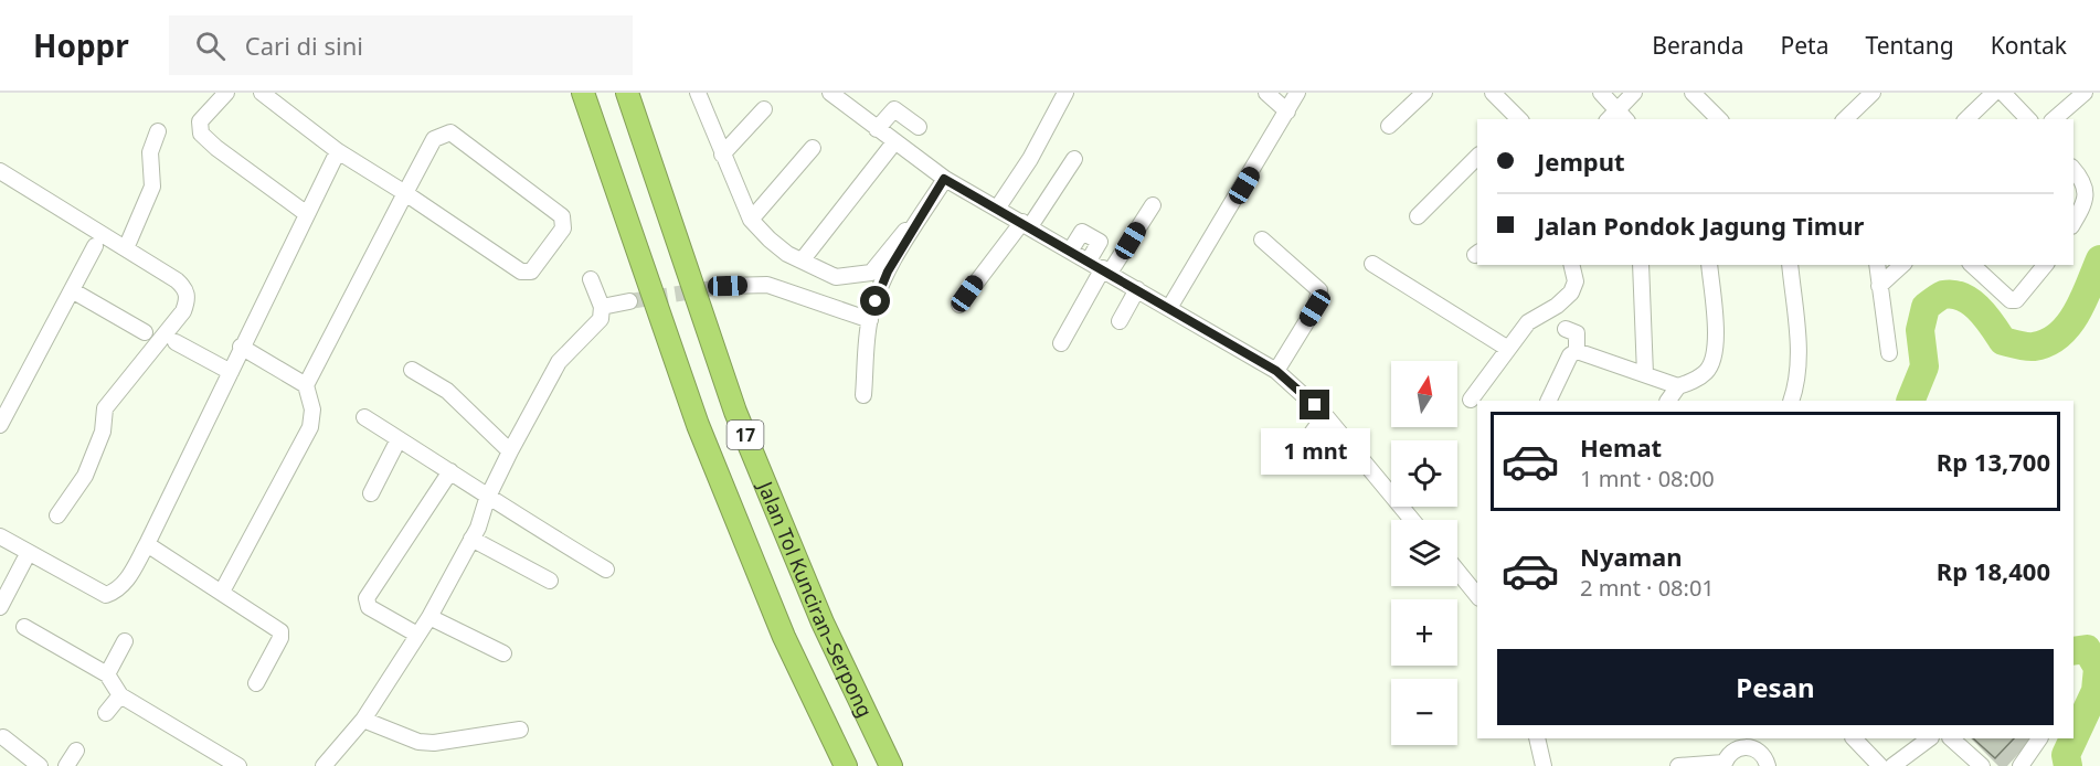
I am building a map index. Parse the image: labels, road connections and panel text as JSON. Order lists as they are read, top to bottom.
{
  "streets": {
    "highway": ["17", "Jalan Tol Kunciran–Serpong"]
  },
  "north": "top",
  "page": {
    "header": "Hoppr",
    "search": "Cari di sini",
    "nav": [
      "Beranda",
      "Peta",
      "Tentang",
      "Kontak"
    ],
    "banner": ["Jemput", "Jalan Pondok Jagung Timur"],
    "map_buttons": ["+", "−"],
    "list": [
      {
        "name": "Hemat",
        "note": "1 mnt · 08:00",
        "value": "Rp 13,700"
      },
      {
        "name": "Nyaman",
        "note": "2 mnt · 08:01",
        "value": "Rp 18,400"
      }
    ],
    "bubble": "1 mnt",
    "buttons": "Pesan"
  }
}
